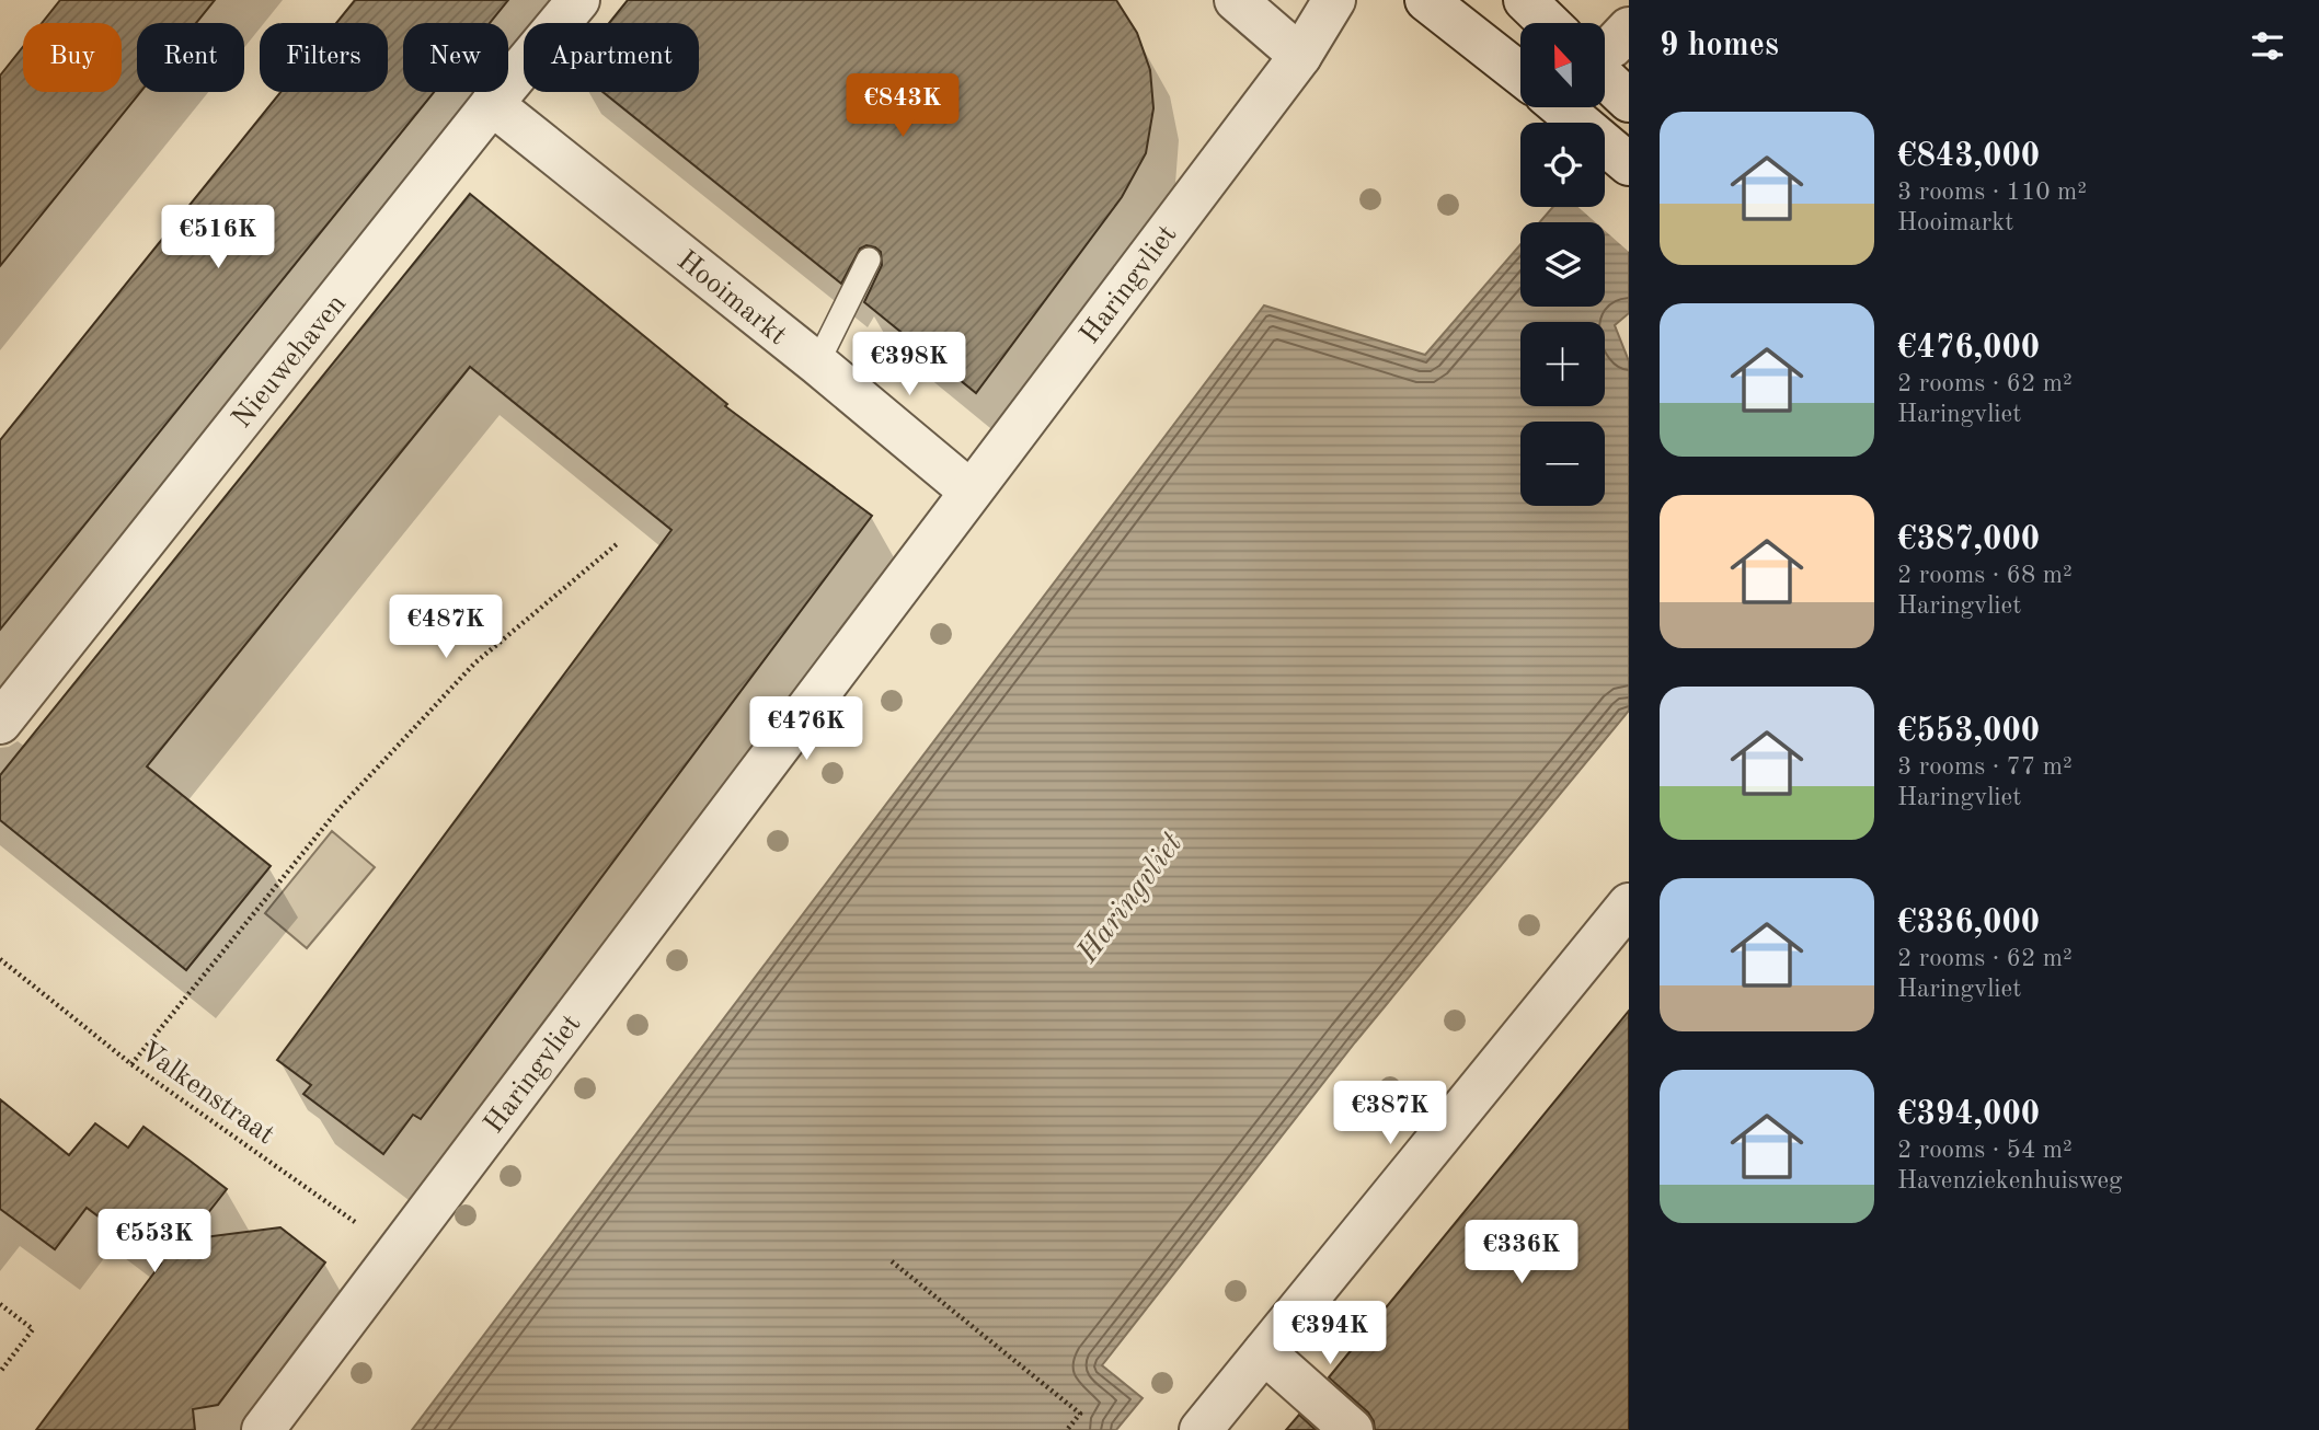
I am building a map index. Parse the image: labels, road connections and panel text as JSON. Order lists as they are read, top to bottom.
{
  "streets": {
    "street": ["Haringvliet", "Hooimarkt", "Nieuwehaven"],
    "path": ["Valkenstraat"]
  },
  "crossings": [
    ["Haringvliet", "Hooimarkt"],
    ["Haringvliet", "Valkenstraat"],
    ["Hooimarkt", "Nieuwehaven"]
  ],
  "water": ["Haringvliet"],
  "north": "top",
  "page": {
    "heading": "9 homes",
    "map_buttons": ["+", "−"],
    "chip": [
      "Buy",
      "Rent",
      "Filters",
      "New",
      "Apartment"
    ],
    "price": [
      "€843K",
      "€516K",
      "€398K",
      "€487K",
      "€476K",
      "€387K",
      "€553K",
      "€336K",
      "€394K"
    ],
    "list": [
      {
        "name": "€843,000",
        "note": "3 rooms · 110 m² · Hooimarkt"
      },
      {
        "name": "€476,000",
        "note": "2 rooms · 62 m² · Haringvliet"
      },
      {
        "name": "€387,000",
        "note": "2 rooms · 68 m² · Haringvliet"
      },
      {
        "name": "€553,000",
        "note": "3 rooms · 77 m² · Haringvliet"
      },
      {
        "name": "€336,000",
        "note": "2 rooms · 62 m² · Haringvliet"
      },
      {
        "name": "€394,000",
        "note": "2 rooms · 54 m² · Havenziekenhuisweg"
      }
    ]
  }
}
